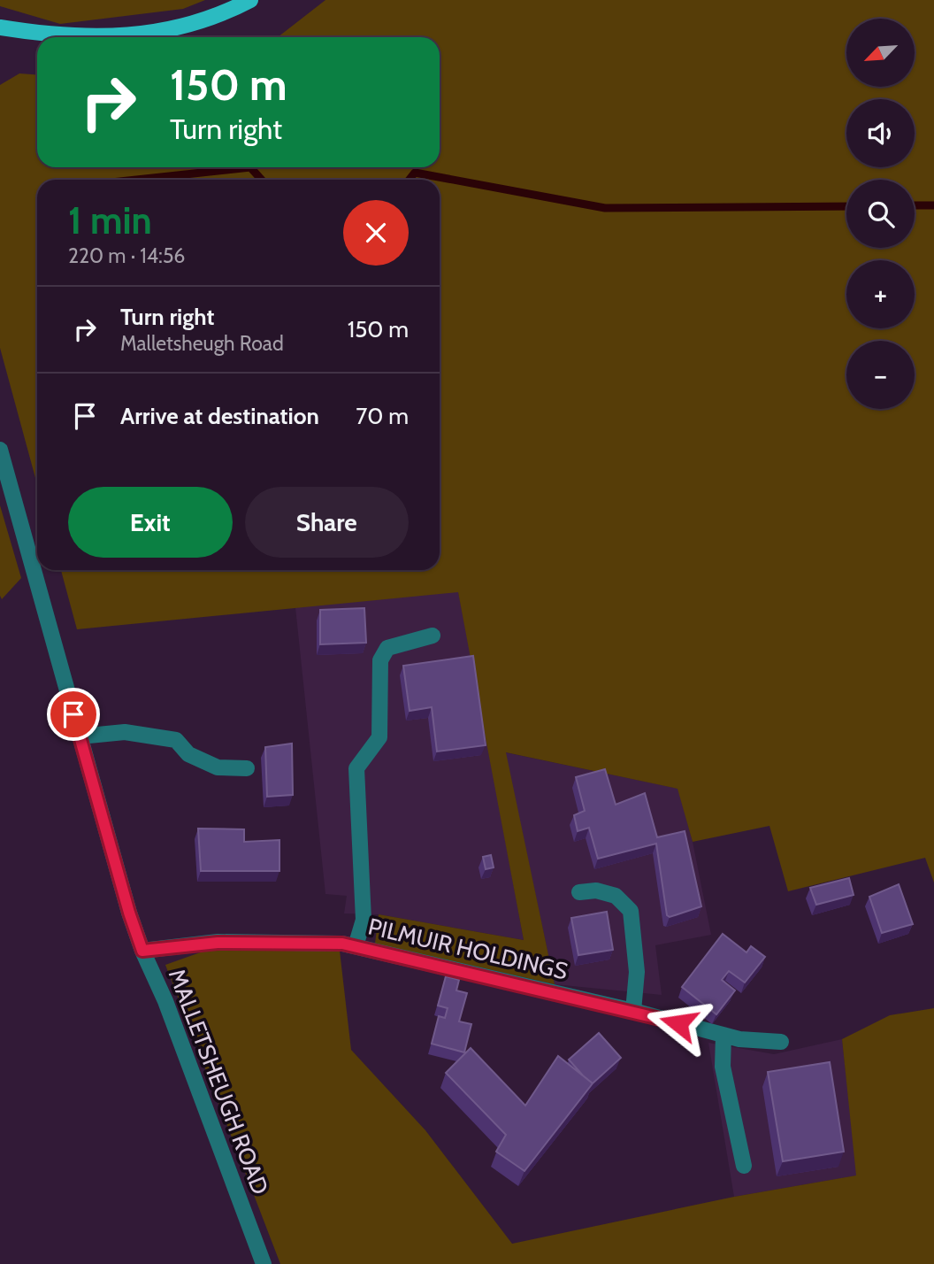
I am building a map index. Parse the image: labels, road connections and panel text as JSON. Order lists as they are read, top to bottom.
{
  "streets": {
    "street": ["PILMUIR HOLDINGS", "MALLETSHEUGH ROAD"]
  },
  "crossings": [
    ["PILMUIR HOLDINGS", "MALLETSHEUGH ROAD"]
  ],
  "north": "bottom left",
  "page": {
    "map_buttons": ["+", "−"],
    "turn": ["150 m", "Turn right"],
    "heading": ["1 min", "220 m · 14:56"],
    "list": [
      {
        "name": "Turn right",
        "note": "Malletsheugh Road",
        "value": "150 m"
      },
      {
        "name": "Arrive at destination",
        "value": "70 m"
      }
    ],
    "buttons": ["Exit", "Share"]
  }
}
